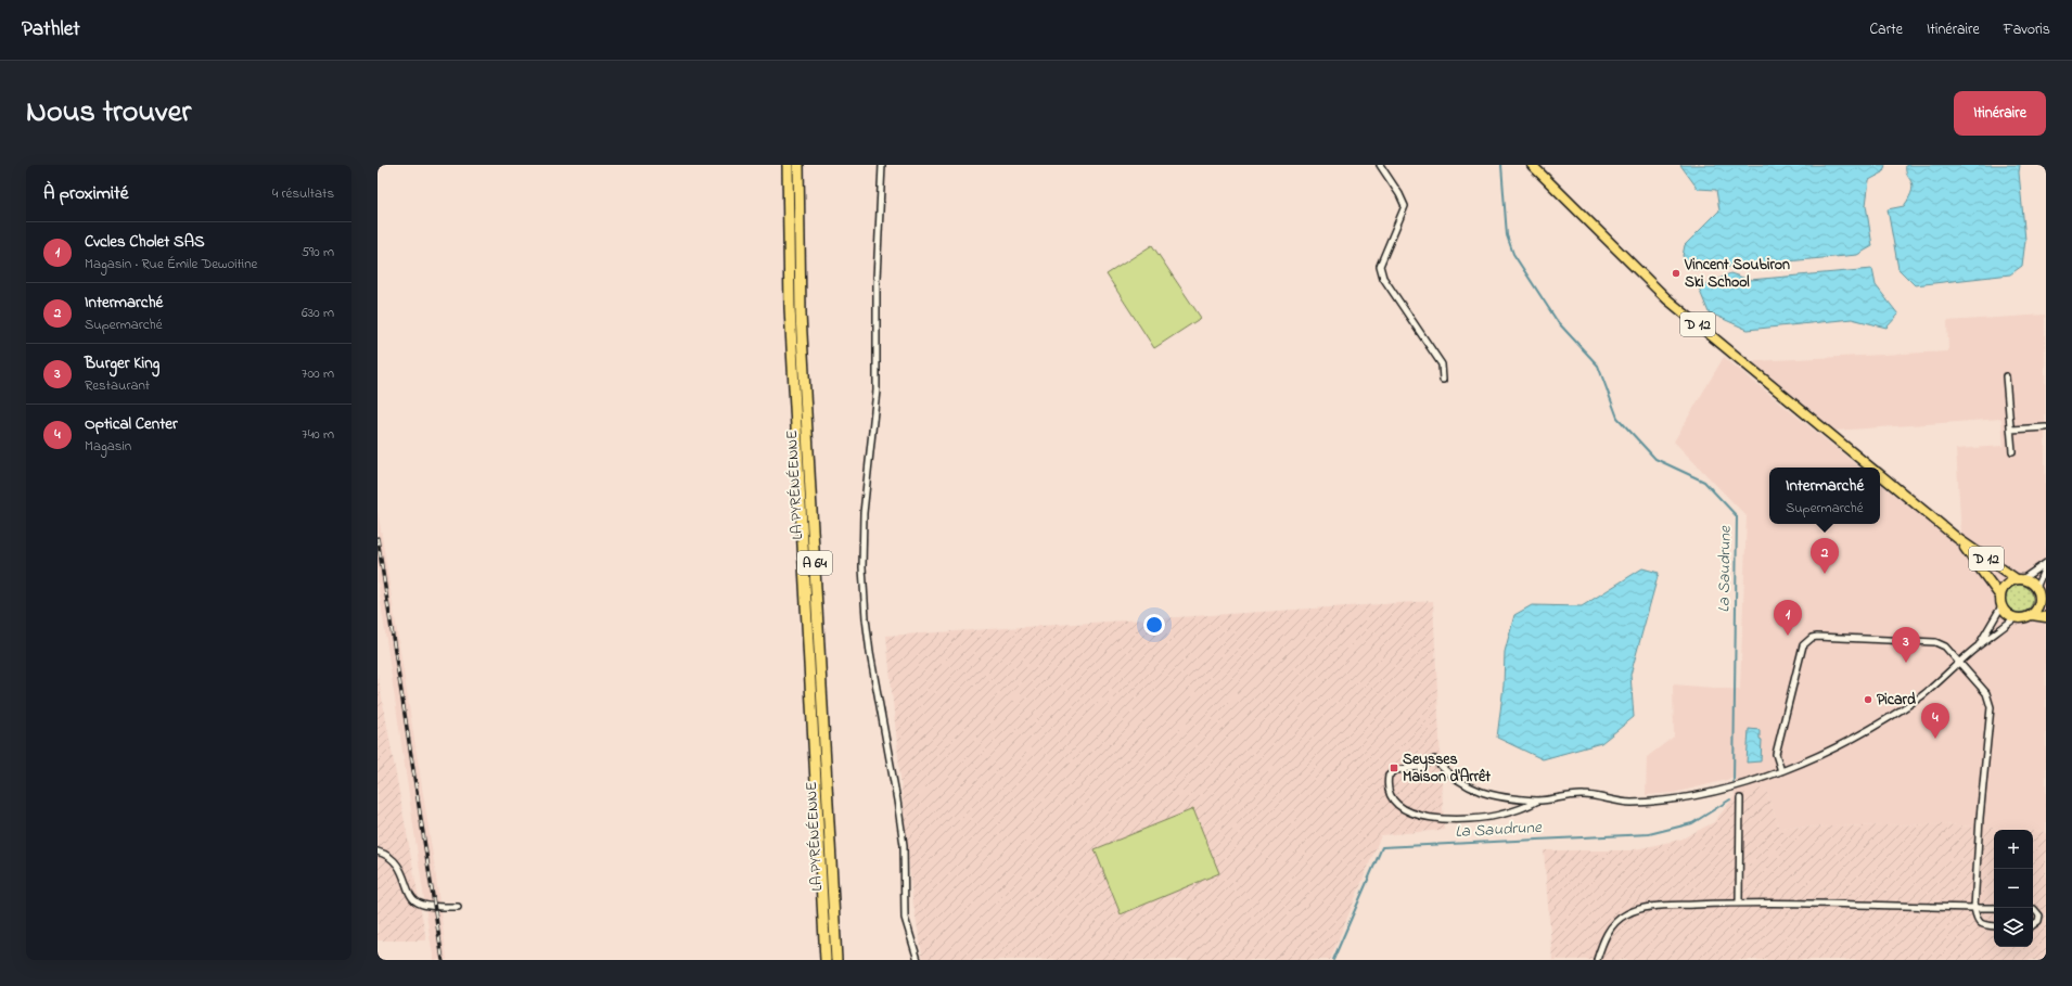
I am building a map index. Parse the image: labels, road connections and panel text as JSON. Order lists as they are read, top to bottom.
{
  "streets": {
    "highway": ["LA PYRÉNÉENNE", "A 64"],
    "main road": ["D 12"]
  },
  "water": ["La Saudrune"],
  "places": {
    "other": ["Vincent Soubiron Ski School", "Picard"],
    "transit": ["Seysses Maison d'Arrêt"]
  },
  "page": {
    "header": "Pathlet",
    "nav": ["Carte", "Itinéraire", "Favoris"],
    "title": "Nous trouver",
    "buttons": "Itinéraire",
    "heading": ["À proximité", "4 résultats"],
    "list": [
      {
        "mark": "1",
        "name": "Cvcles Cholet SAS",
        "note": "Magasin · Rue Émile Dewoitine",
        "value": "590 m"
      },
      {
        "mark": "2",
        "name": "Intermarché",
        "note": "Supermarché",
        "value": "630 m"
      },
      {
        "mark": "3",
        "name": "Burger King",
        "note": "Restaurant",
        "value": "700 m"
      },
      {
        "mark": "4",
        "name": "Optical Center",
        "note": "Magasin",
        "value": "740 m"
      }
    ],
    "popup": ["Intermarché", "Supermarché"],
    "pins": [
      "2",
      "1",
      "3",
      "4"
    ],
    "map_buttons": ["+", "−"]
  }
}
